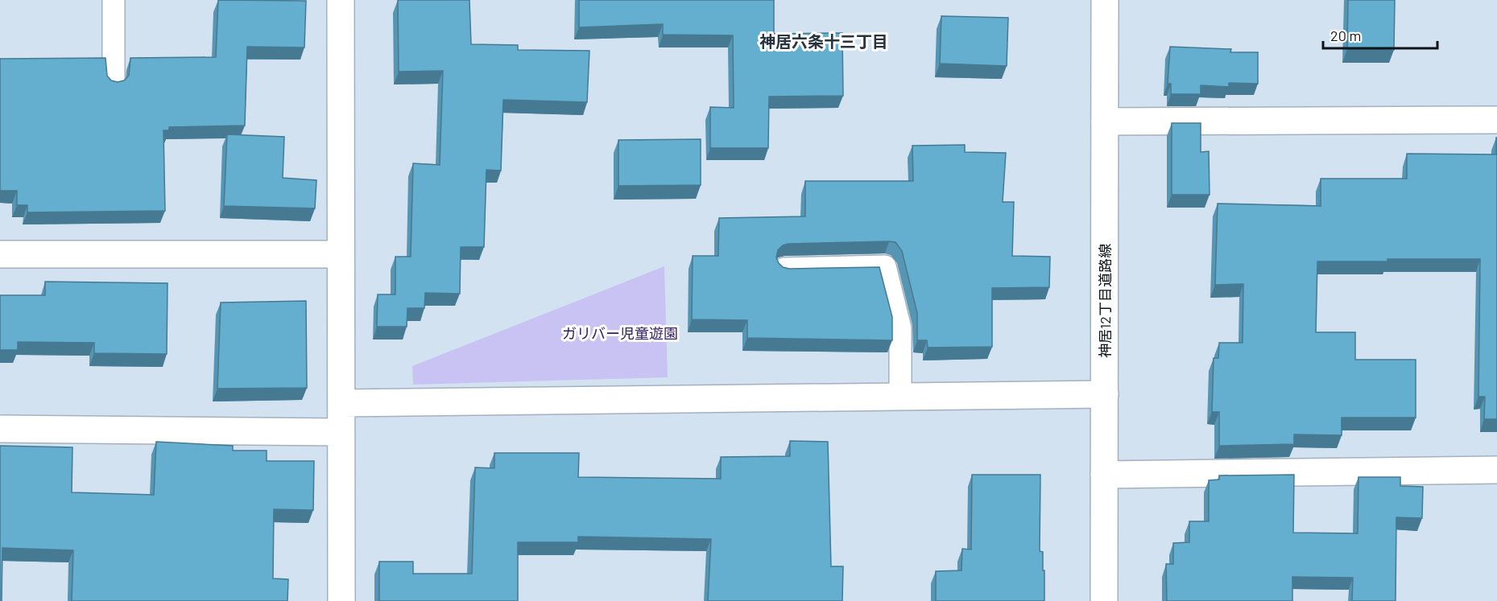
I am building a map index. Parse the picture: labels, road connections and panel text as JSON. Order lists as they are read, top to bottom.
{
  "streets": {
    "street": ["神居12丁目道路線"]
  },
  "districts": ["神居六条十三丁目"],
  "parks": ["ガリバー児童遊園"],
  "scale_bar": "20 m"
}
